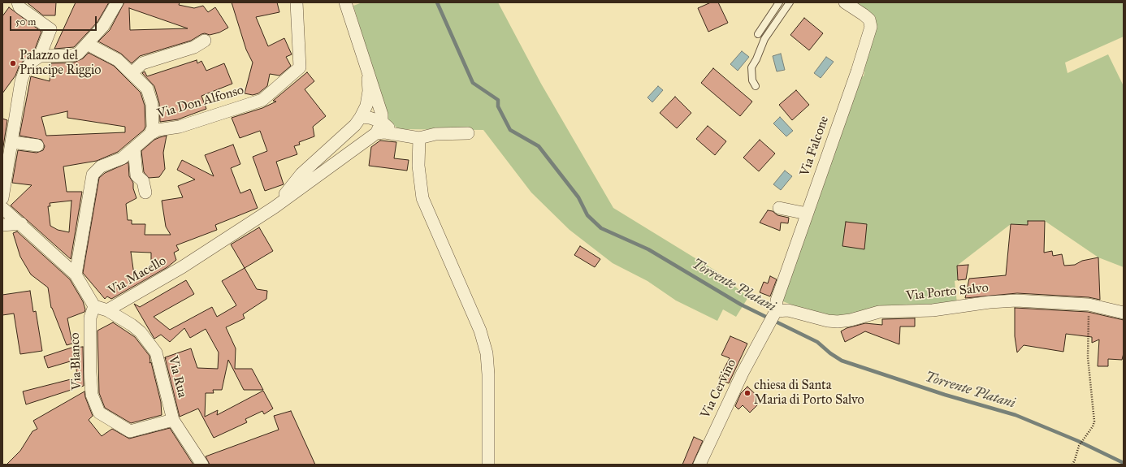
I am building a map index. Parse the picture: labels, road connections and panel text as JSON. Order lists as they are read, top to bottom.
{
  "streets": {
    "street": [
      "Via Don Alfonso",
      "Via Falcone",
      "Via Macello",
      "Via Porto Salvo",
      "Via Blanco",
      "Via Rua",
      "Via Cervino"
    ]
  },
  "crossings": [
    ["Via Falcone", "Via Porto Salvo"],
    ["Via Falcone", "Via Cervino"],
    ["Via Macello", "Via Blanco"],
    ["Via Macello", "Via Rua"],
    ["Via Porto Salvo", "Via Cervino"],
    ["Via Blanco", "Via Rua"]
  ],
  "water": ["Torrente Platani"],
  "places": ["Palazzo del Principe Riggio", "chiesa di Santa Maria di Porto Salvo"],
  "scale_bar": "50 m"
}
